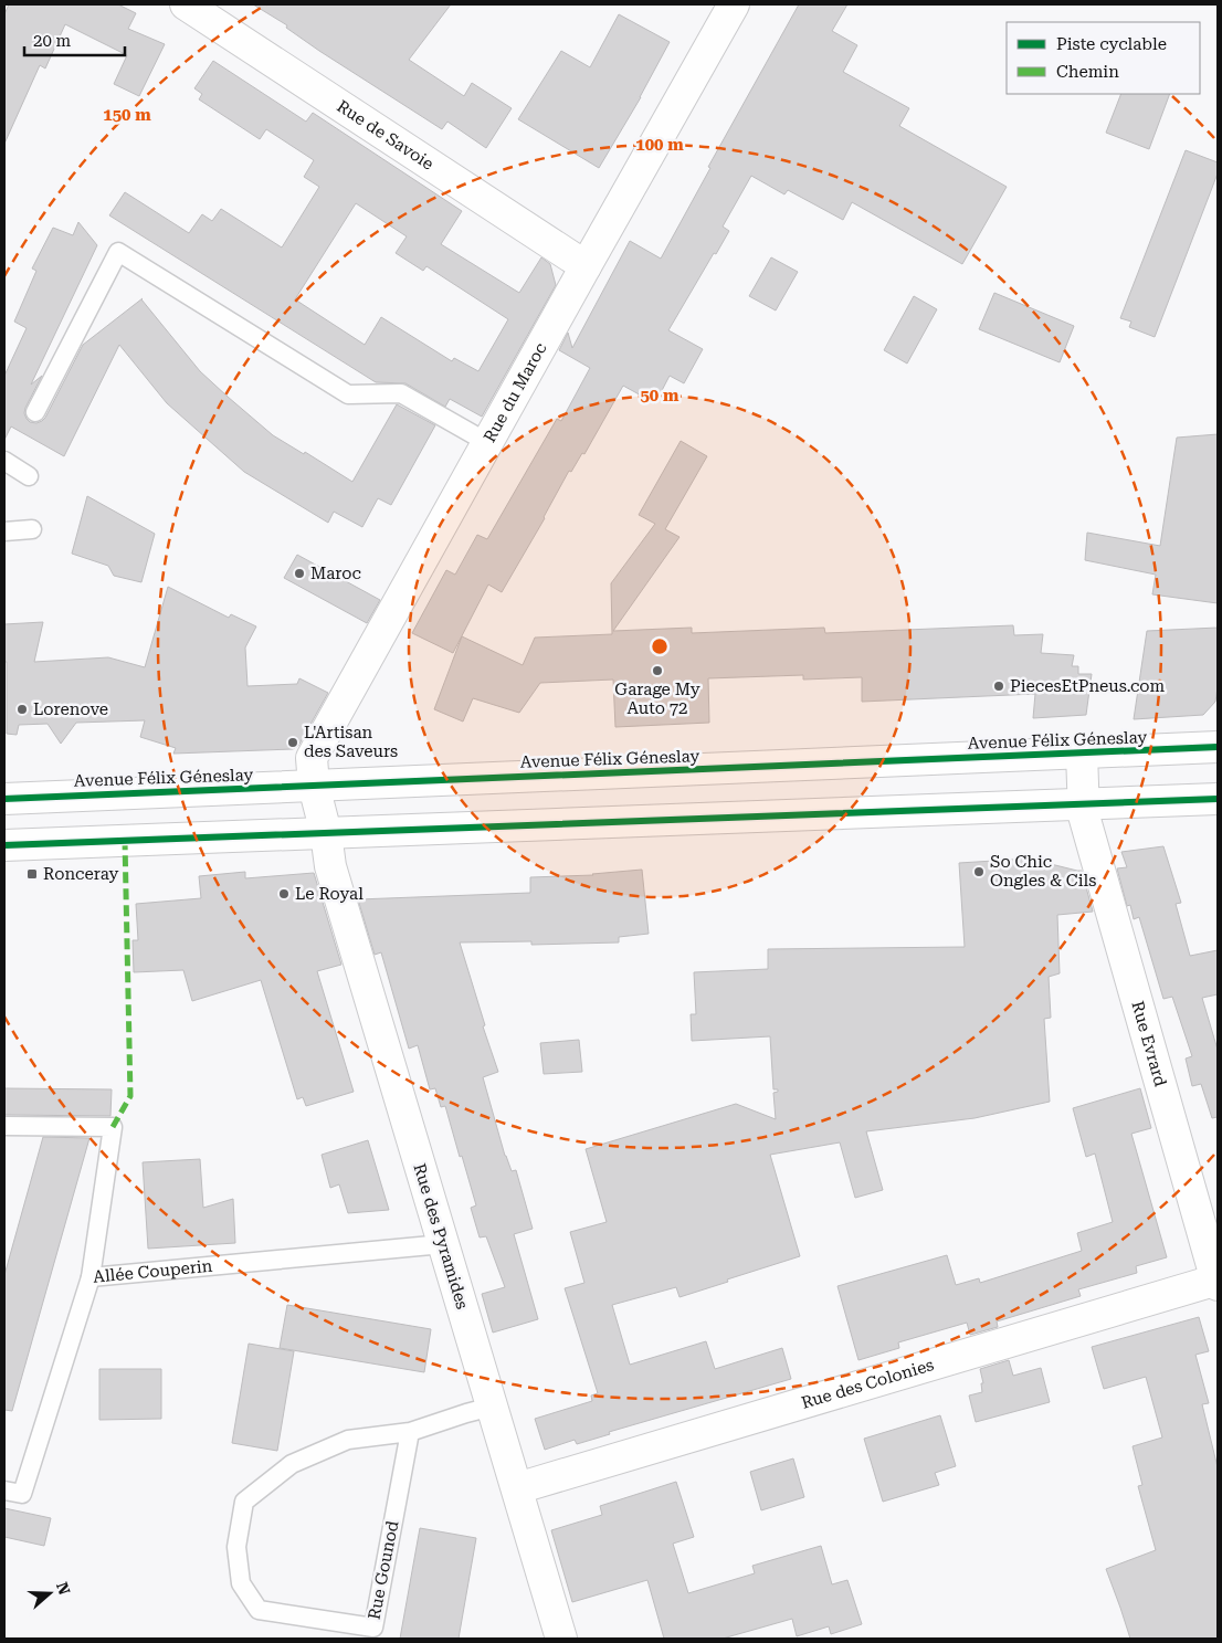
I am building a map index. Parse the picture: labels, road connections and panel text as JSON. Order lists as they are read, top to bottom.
{
  "streets": {
    "street": [
      "Rue de Savoie",
      "Rue du Maroc",
      "Avenue Félix Géneslay",
      "Rue Evrard",
      "Rue des Pyramides",
      "Rue des Colonies"
    ],
    "lane": ["Allée Couperin", "Rue Gounod"]
  },
  "crossings": [
    ["Rue de Savoie", "Rue du Maroc"],
    ["Rue du Maroc", "Avenue Félix Géneslay"],
    ["Rue du Maroc", "Rue des Pyramides"],
    ["Avenue Félix Géneslay", "Rue Evrard"],
    ["Rue Evrard", "Rue des Colonies"],
    ["Rue des Pyramides", "Allée Couperin"],
    ["Rue des Pyramides", "Rue des Colonies"],
    ["Rue des Pyramides", "Rue Gounod"]
  ],
  "places": {
    "other": [
      "Maroc",
      "Garage My Auto 72",
      "PiecesEtPneus.com",
      "Lorenove",
      "L'Artisan des Saveurs",
      "So Chic Ongles & Cils",
      "Le Royal"
    ],
    "transit": ["Ronceray"]
  },
  "legend": ["Piste cyclable", "Chemin"],
  "scale_bar": "20 m",
  "north": "right",
  "rings": ["150 m", "100 m", "50 m"]
}
